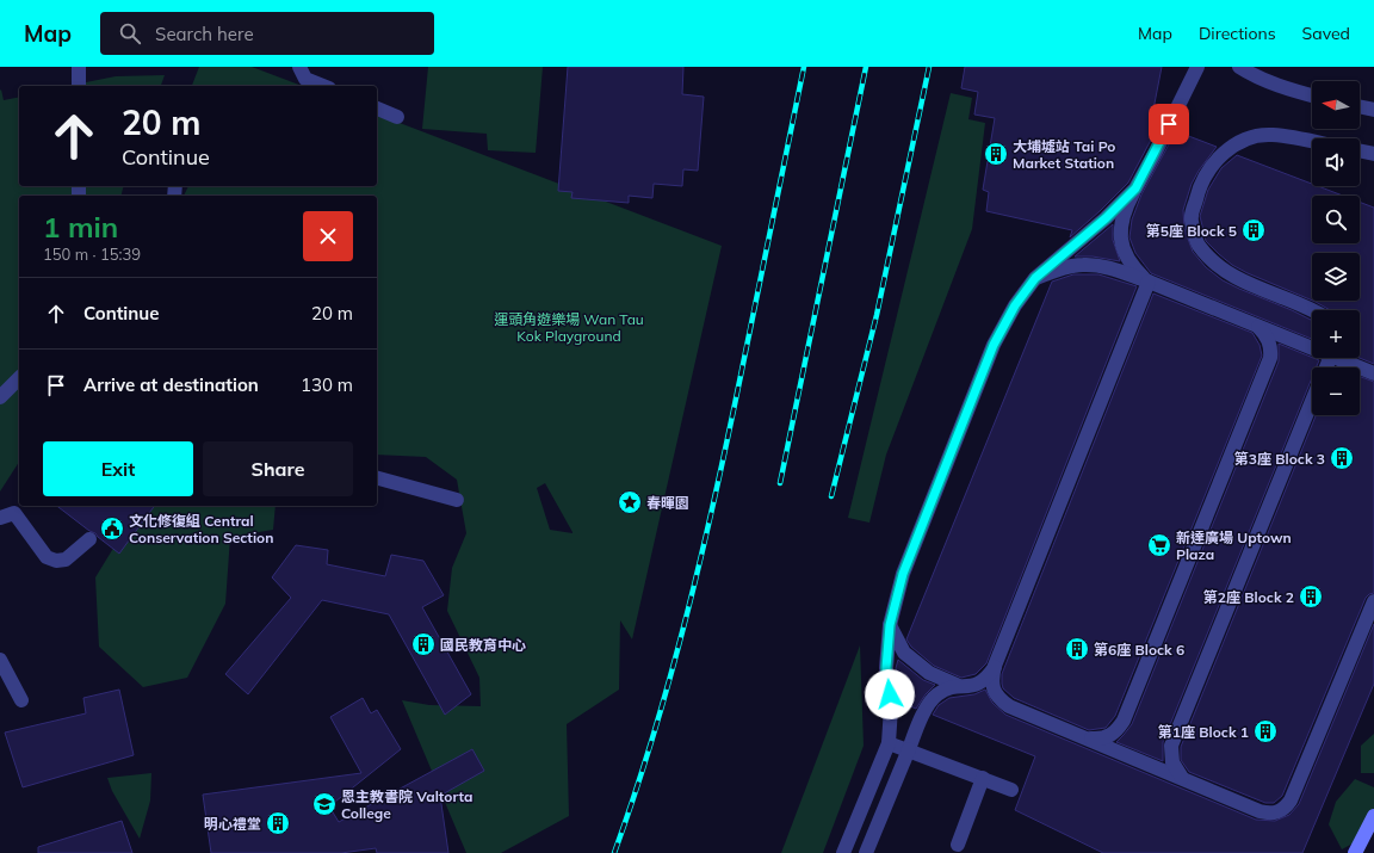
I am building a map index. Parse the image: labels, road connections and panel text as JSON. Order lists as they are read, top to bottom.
{
  "parks": ["運頭角遊樂場 Wan Tau Kok Playground"],
  "places": {
    "building": [
      "大埔墟站 Tai Po Market Station",
      "第5座 Block 5",
      "第3座 Block 3",
      "第2座 Block 2",
      "國民教育中心",
      "第6座 Block 6",
      "第1座 Block 1",
      "明心禮堂"
    ],
    "place": ["春暉園"],
    "public building": ["文化修復組 Central Conservation Section"],
    "supermarket": ["新達廣場 Uptown Plaza"],
    "school or university": ["恩主教書院 Valtorta College"]
  },
  "north": "left",
  "page": {
    "header": "Map",
    "search": "Search here",
    "nav": ["Map", "Directions", "Saved"],
    "map_buttons": ["+", "−"],
    "turn": ["20 m", "Continue"],
    "heading": ["1 min", "150 m · 15:39"],
    "list": [
      {
        "name": "Continue",
        "value": "20 m"
      },
      {
        "name": "Arrive at destination",
        "value": "130 m"
      }
    ],
    "buttons": ["Exit", "Share"]
  }
}
